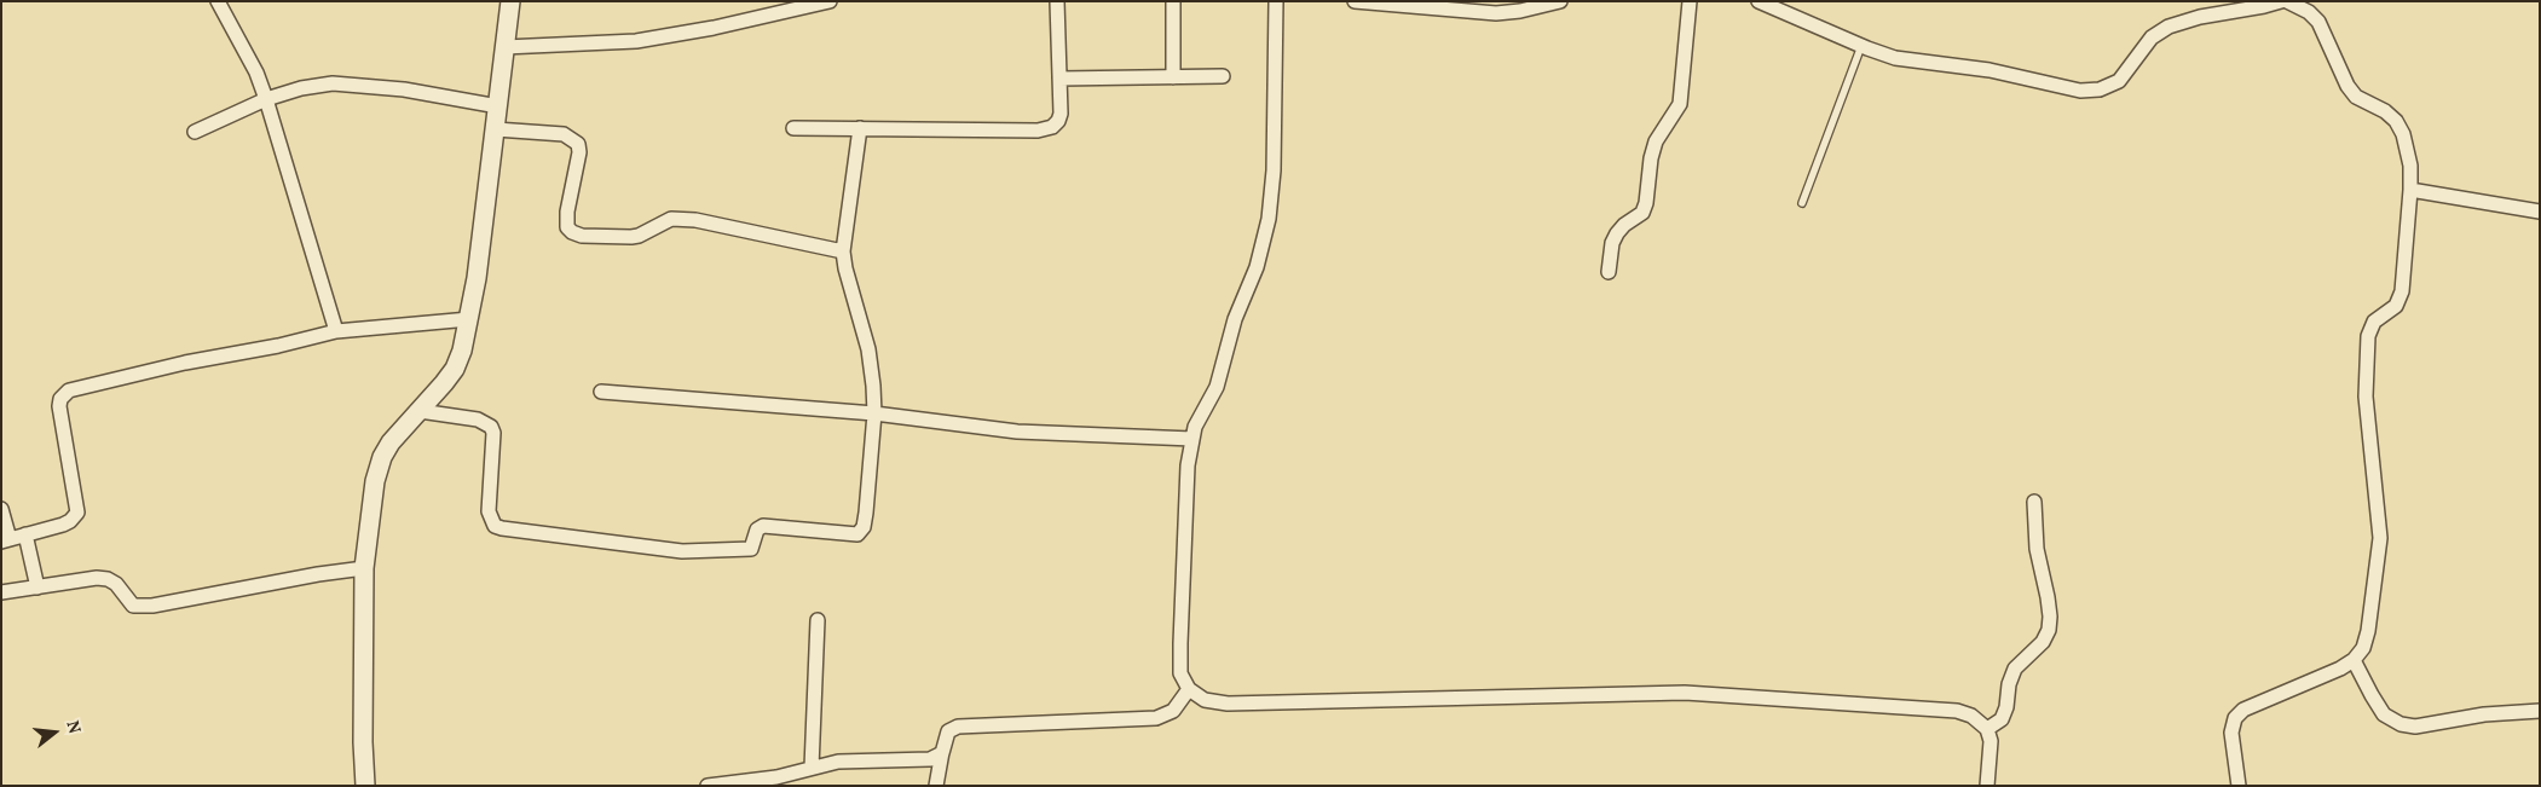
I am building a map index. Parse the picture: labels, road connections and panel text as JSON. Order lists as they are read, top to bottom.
{
  "north": "right"
}
